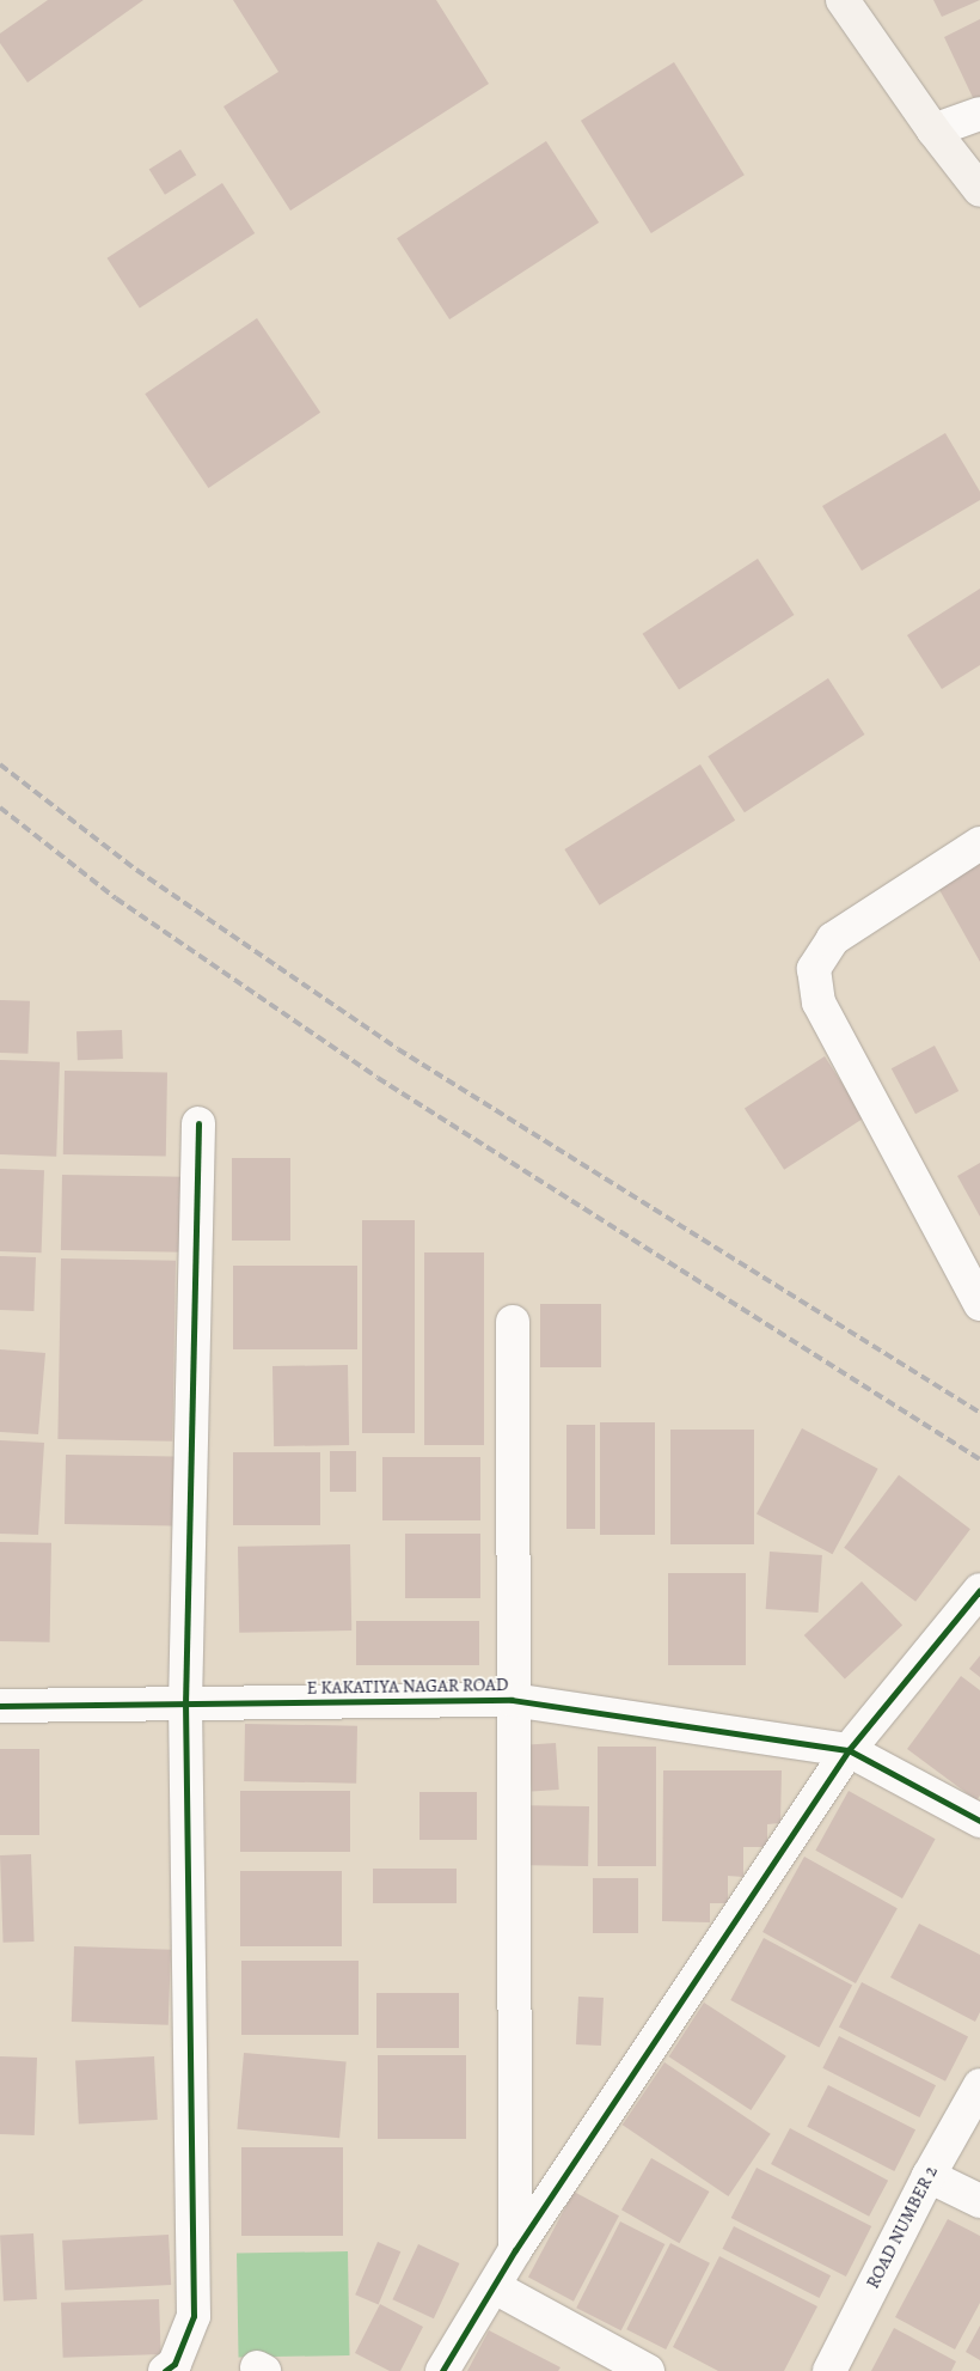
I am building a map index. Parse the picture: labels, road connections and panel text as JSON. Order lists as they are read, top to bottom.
{
  "streets": {
    "street": ["E KAKATIYA NAGAR ROAD", "ROAD NUMBER 2"]
  }
}
